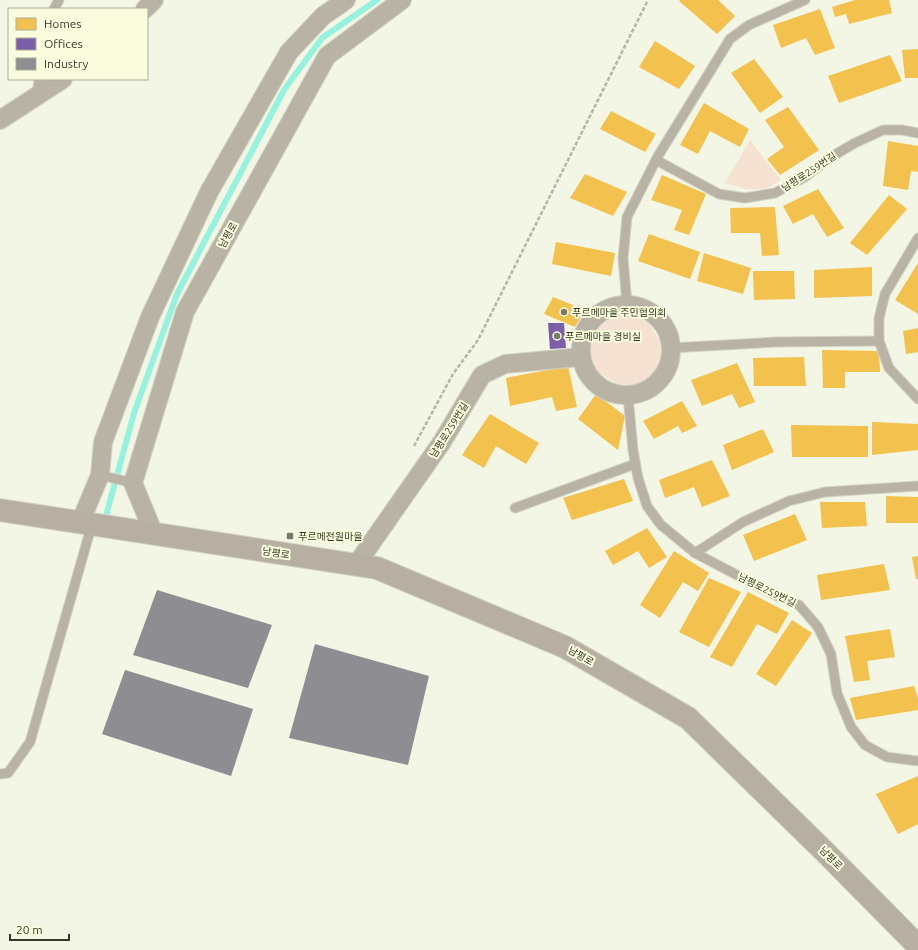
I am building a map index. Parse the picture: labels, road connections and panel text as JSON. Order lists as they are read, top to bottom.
{
  "streets": {
    "street": ["남평로259번길", "남평로"]
  },
  "crossings": [
    ["남평로259번길", "남평로"]
  ],
  "places": {
    "other": ["푸르메마을 주민협의회", "푸르메마을 경비실"],
    "transit": ["푸르메전원마을"]
  },
  "legend": ["Homes", "Offices", "Industry"],
  "scale_bar": "20 m"
}
